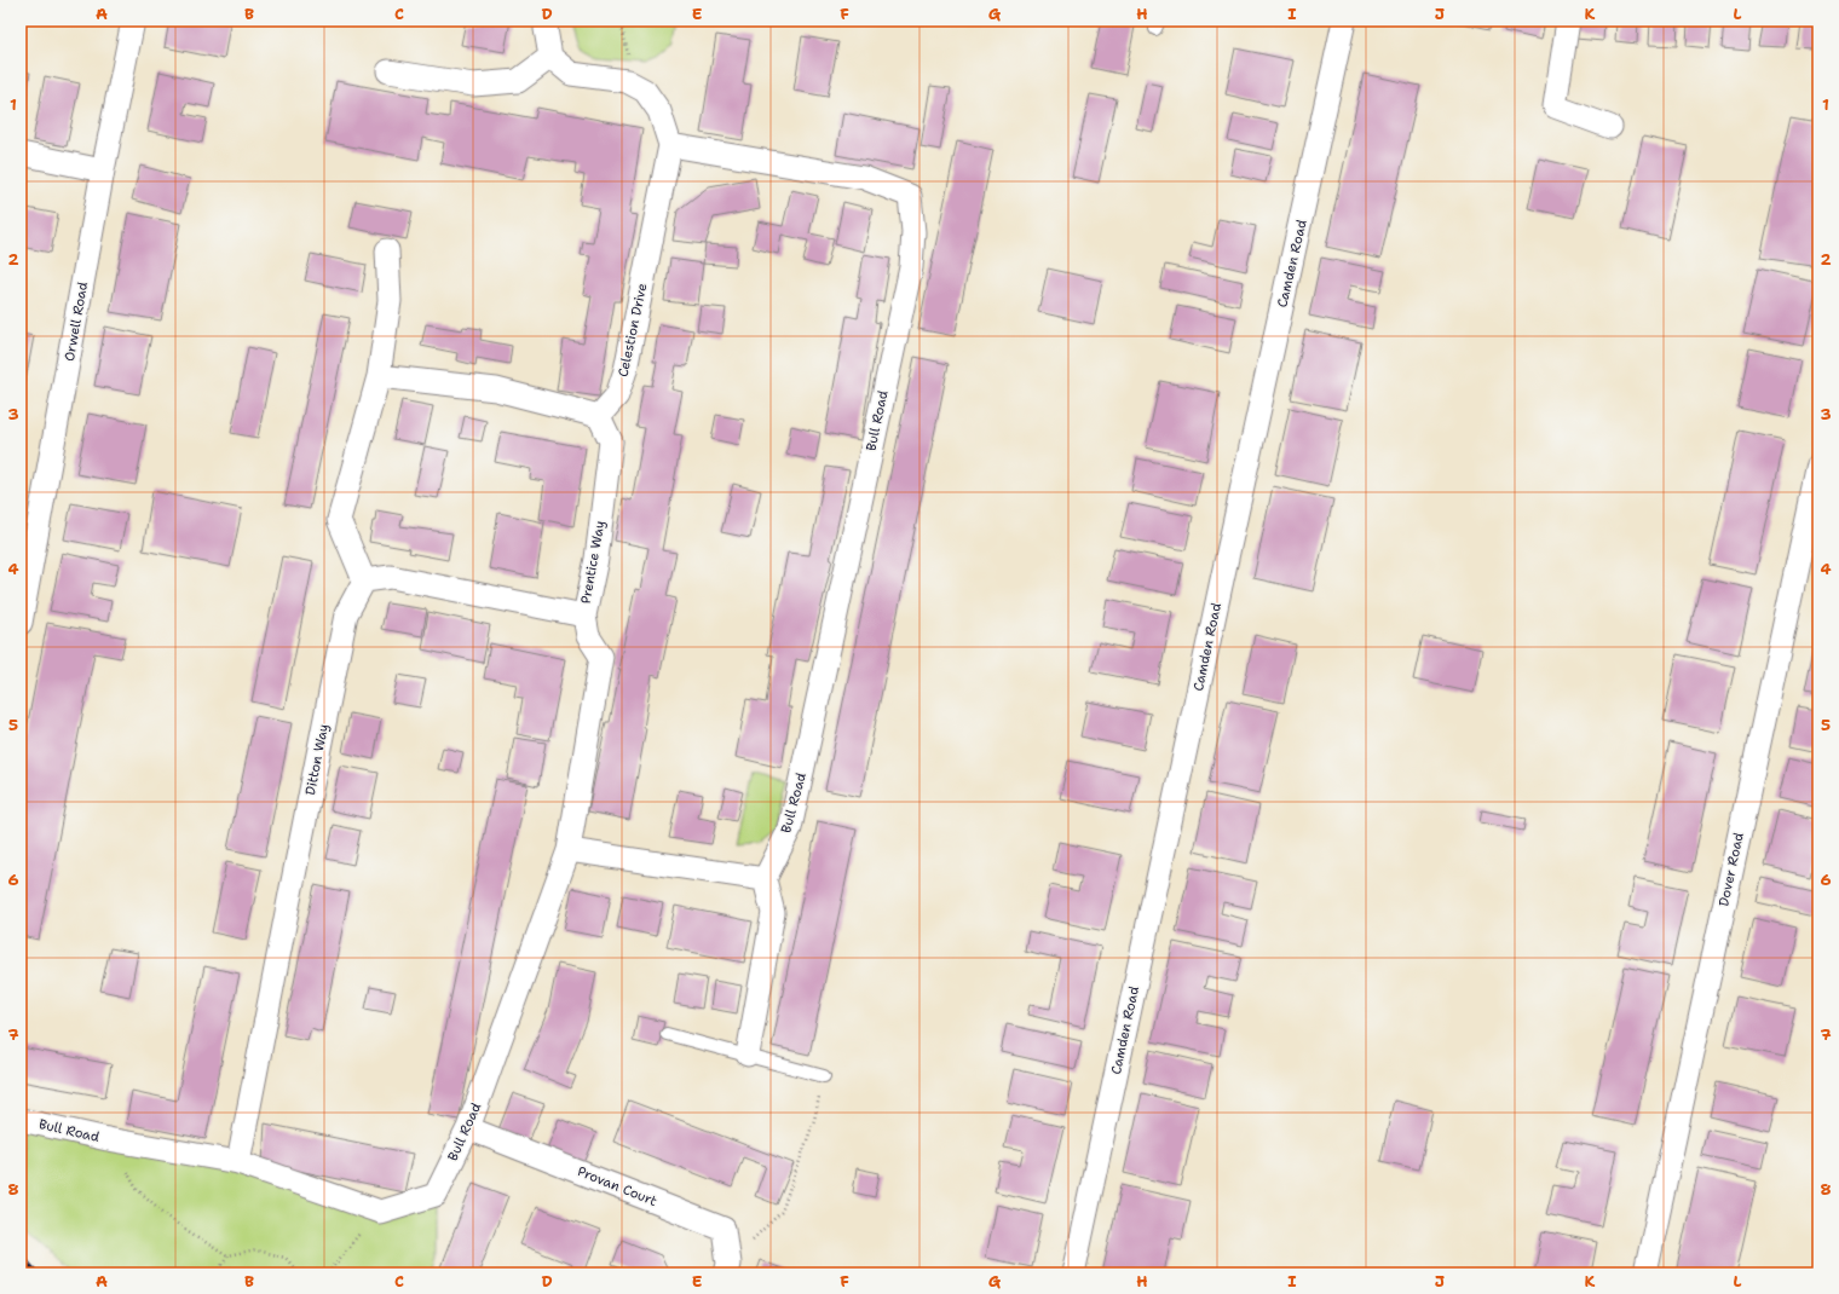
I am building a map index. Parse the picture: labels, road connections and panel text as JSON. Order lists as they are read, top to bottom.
{
  "streets": {
    "street": [
      "Camden Road",
      "Orwell Road",
      "Celestion Drive",
      "Bull Road",
      "Prentice Way",
      "Ditton Way",
      "Dover Road",
      "Provan Court"
    ]
  },
  "crossings": [
    ["Celestion Drive", "Bull Road"],
    ["Celestion Drive", "Prentice Way"],
    ["Bull Road", "Prentice Way"],
    ["Bull Road", "Ditton Way"],
    ["Bull Road", "Provan Court"]
  ],
  "grid": {
    "columns": [
      "A",
      "B",
      "C",
      "D",
      "E",
      "F",
      "G",
      "H",
      "I",
      "J",
      "K",
      "L"
    ],
    "rows": [
      "1",
      "2",
      "3",
      "4",
      "5",
      "6",
      "7",
      "8"
    ]
  }
}
